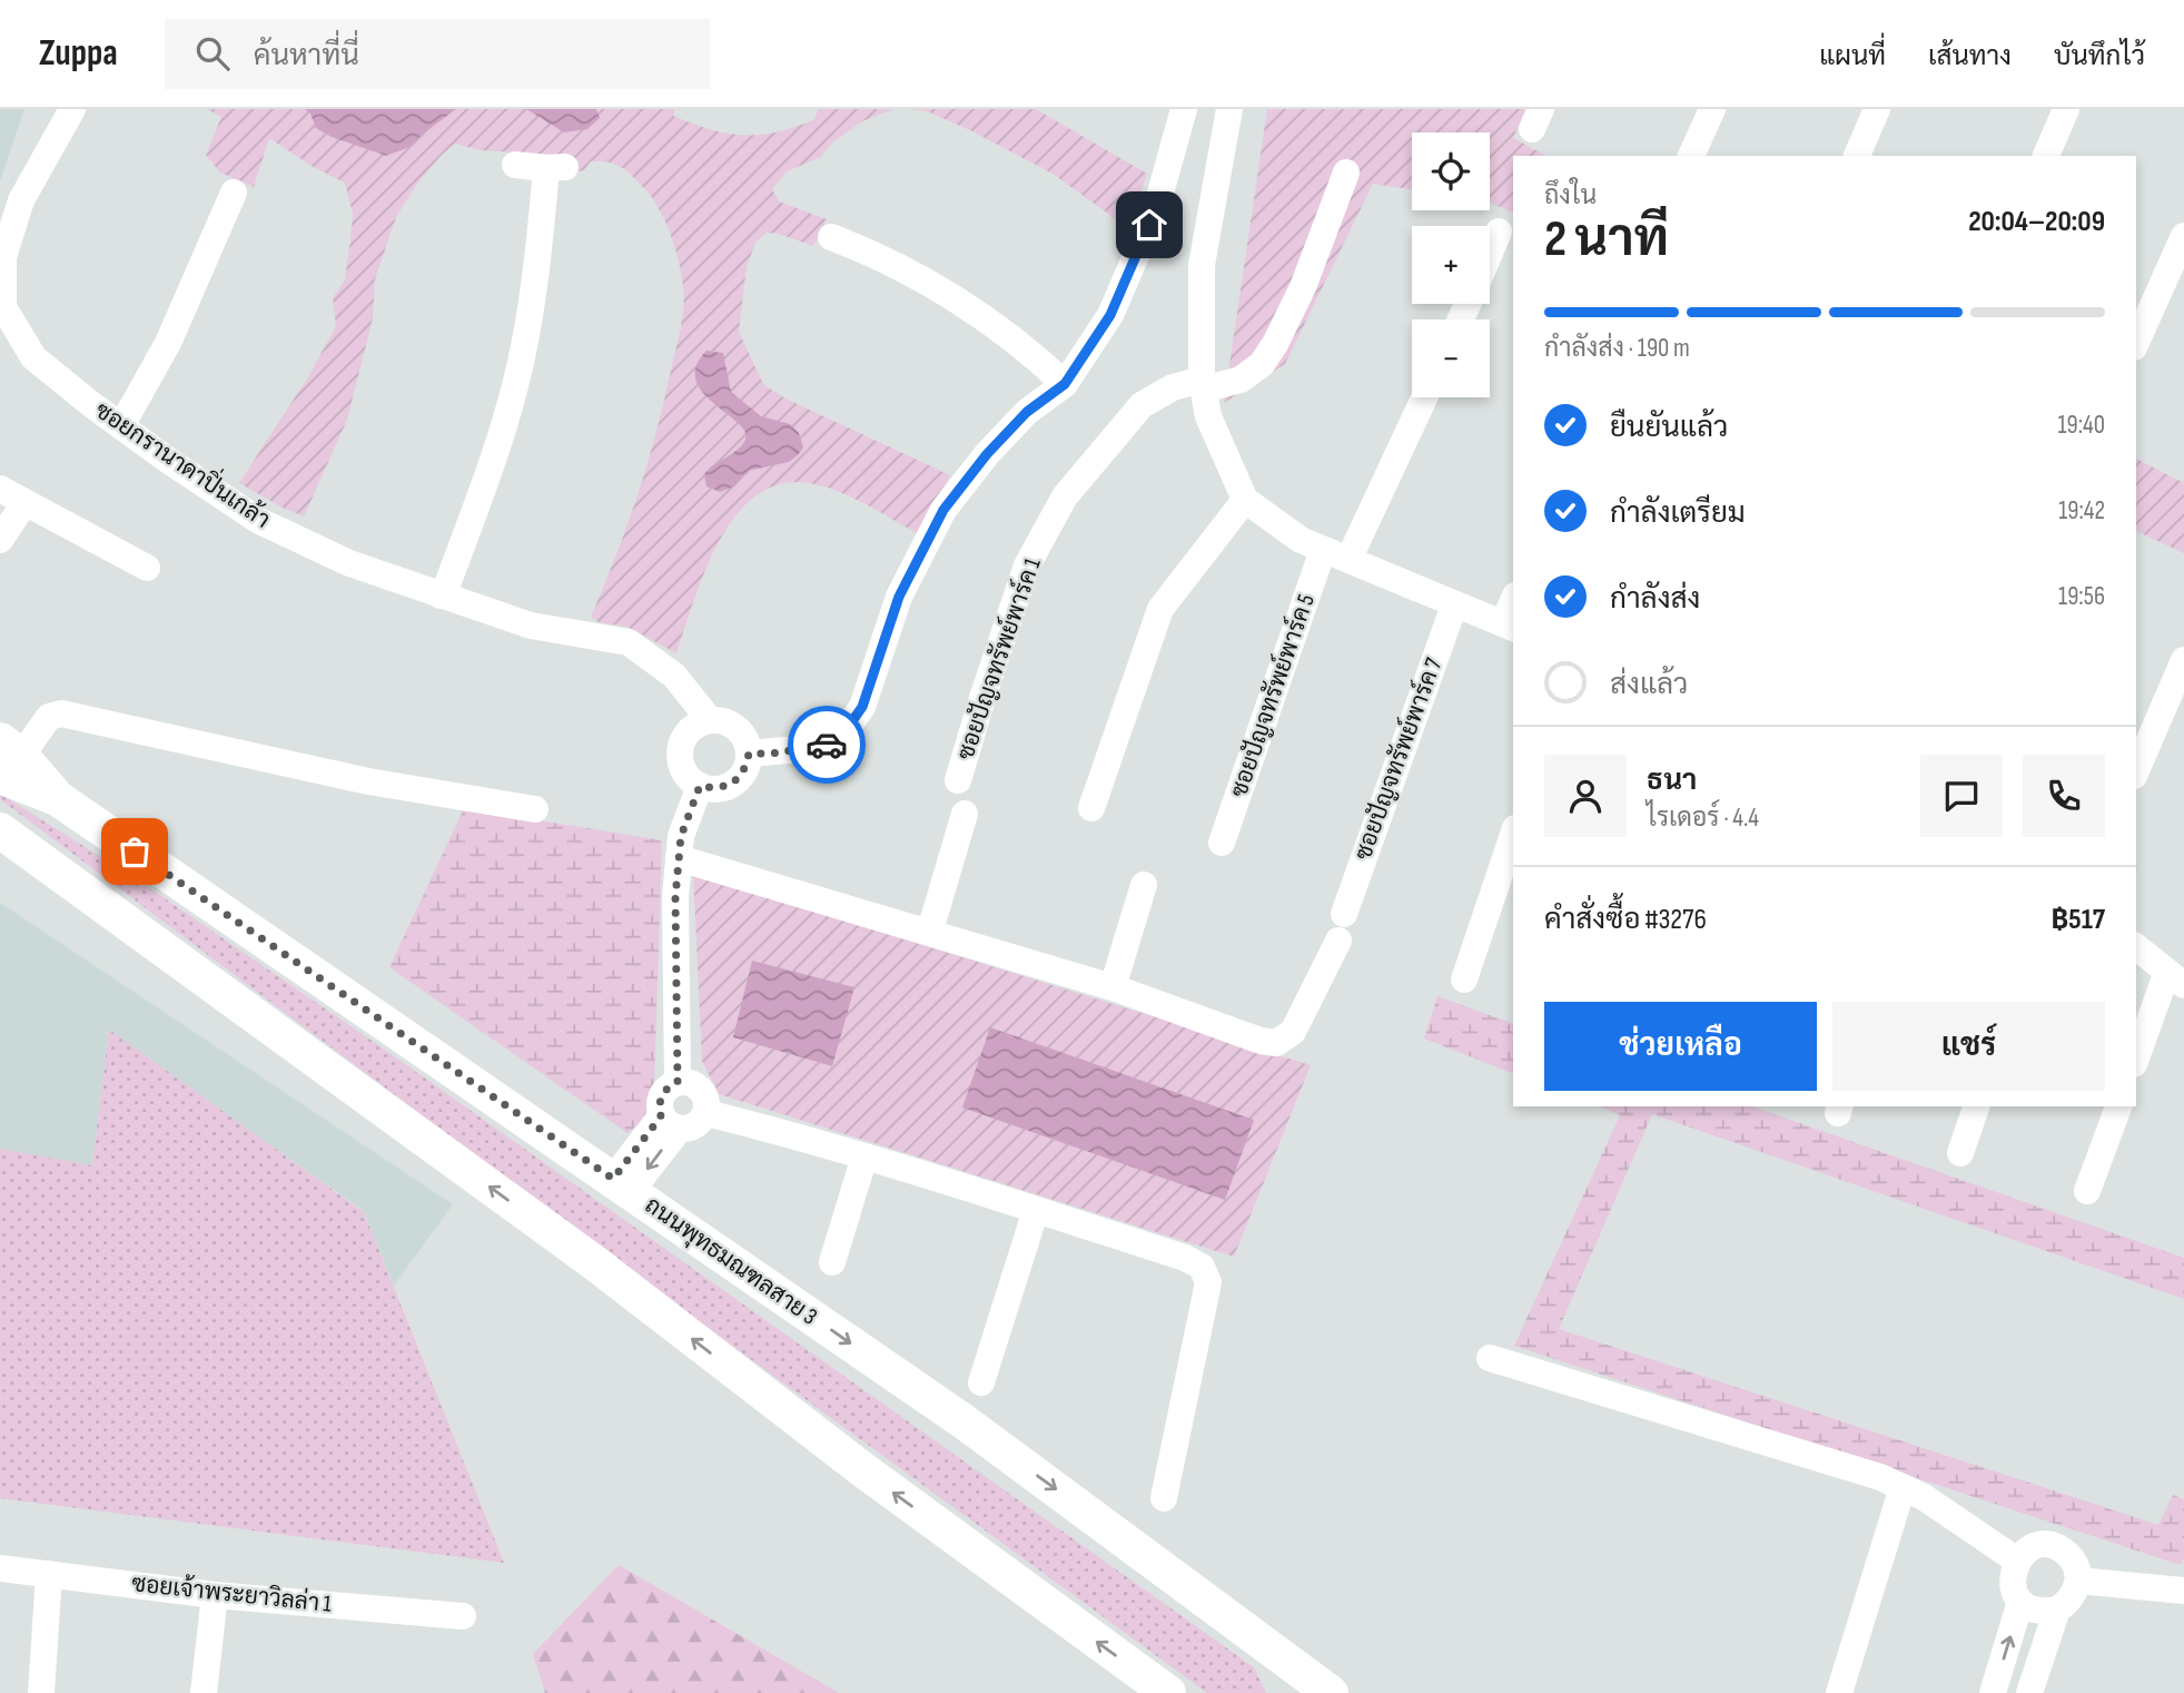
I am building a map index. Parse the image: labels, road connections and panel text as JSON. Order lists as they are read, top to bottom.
{
  "streets": {
    "main road": ["ถนนพุทธมณฑลสาย 3"],
    "street": [
      "ซอยกรานาดาปิ่นเกล้า",
      "ซอยปัญจทรัพย์พาร์ค 1",
      "ซอยปัญจทรัพย์พาร์ค 5",
      "ซอยปัญจทรัพย์พาร์ค 7",
      "ซอยเจ้าพระยาวิลล่า 1"
    ]
  },
  "page": {
    "header": "Zuppa",
    "search": "ค้นหาที่นี่",
    "nav": ["แผนที่", "เส้นทาง", "บันทึกไว้"],
    "map_buttons": ["+", "−"],
    "heading": ["2 นาที", "ถึงใน", "20:04–20:09"],
    "panel": [
      "ธนา",
      "ไรเดอร์ · 4.4",
      "คำสั่งซื้อ #3276",
      "฿517"
    ],
    "bar": "กำลังส่ง · 190 m",
    "list": [
      ["ยืนยันแล้ว", "19:40"],
      ["กำลังเตรียม", "19:42"],
      ["กำลังส่ง", "19:56"],
      "ส่งแล้ว"
    ],
    "buttons": ["ช่วยเหลือ", "แชร์"]
  }
}
